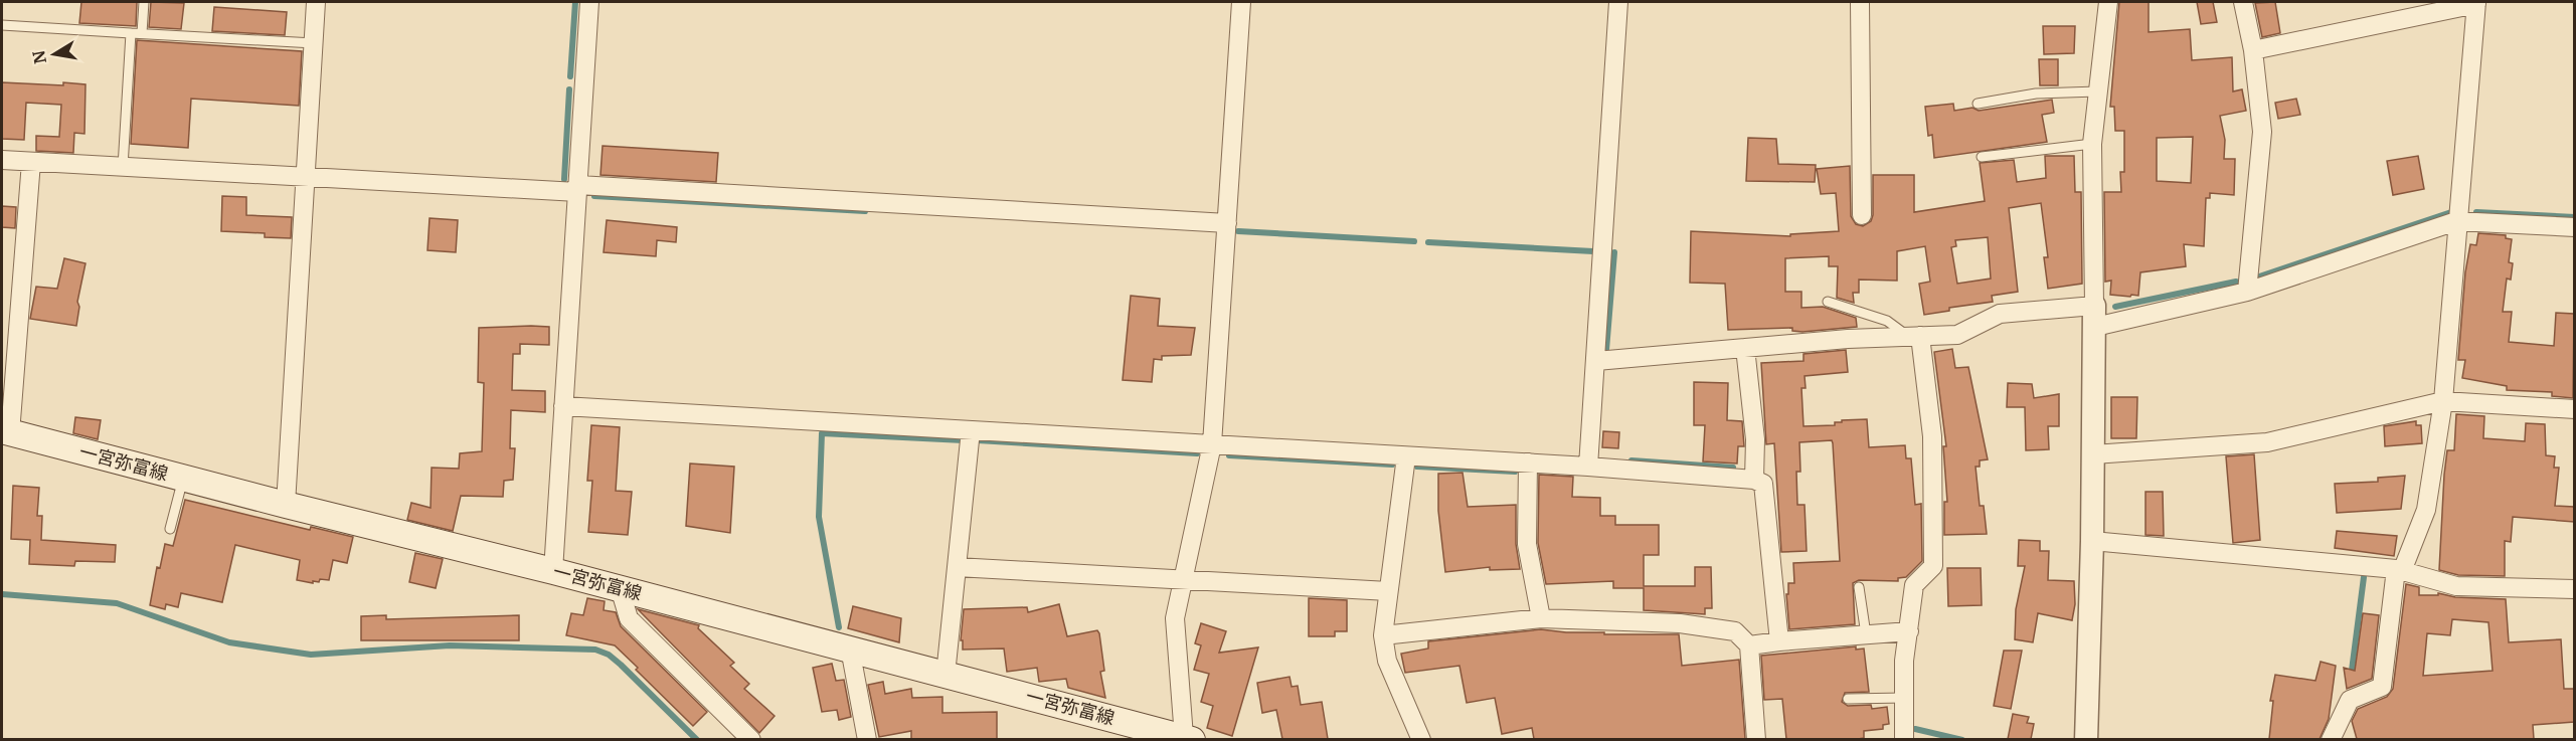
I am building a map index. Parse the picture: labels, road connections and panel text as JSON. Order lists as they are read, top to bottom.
{
  "streets": {
    "main road": ["一宮弥富線"]
  },
  "north": "left"
}
